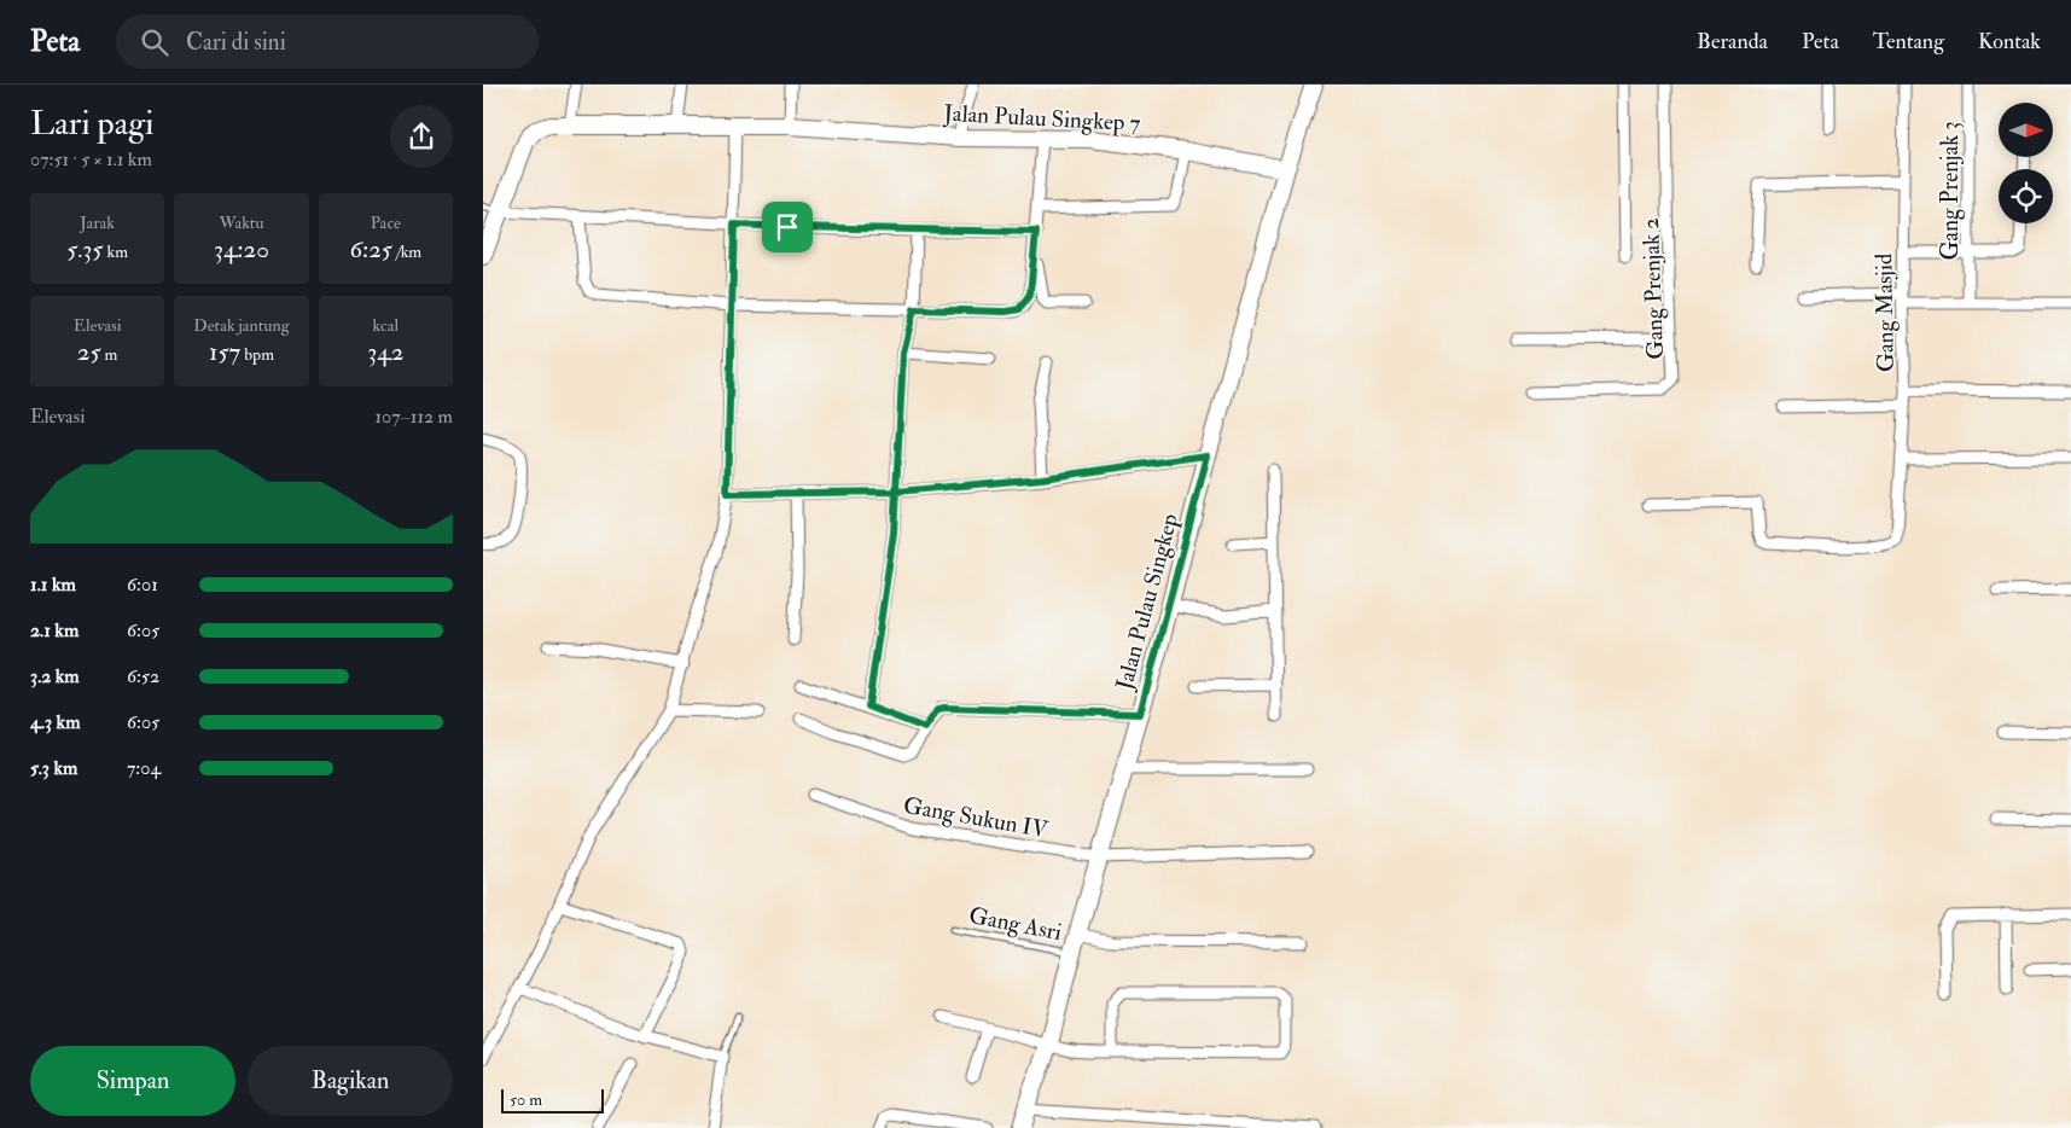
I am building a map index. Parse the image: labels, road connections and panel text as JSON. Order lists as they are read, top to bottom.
{
  "streets": {
    "street": [
      "Jalan Pulau Singkep 7",
      "Gang Prenjak 3",
      "Gang Prenjak 2",
      "Gang Masjid",
      "Jalan Pulau Singkep",
      "Gang Sukun IV"
    ],
    "lane": ["Gang Asri"]
  },
  "crossings": [
    ["Jalan Pulau Singkep 7", "Jalan Pulau Singkep"],
    ["Jalan Pulau Singkep", "Gang Sukun IV"],
    ["Jalan Pulau Singkep", "Gang Asri"]
  ],
  "scale_bar": "50 m",
  "north": "right",
  "page": {
    "header": "Peta",
    "search": "Cari di sini",
    "nav": [
      "Beranda",
      "Peta",
      "Tentang",
      "Kontak"
    ],
    "heading": ["Lari pagi", "07:51 · 5 × 1.1 km"],
    "stats": [
      ["Jarak", "5.35 km"],
      ["Waktu", "34:20"],
      ["Pace", "6:25 /km"],
      ["Elevasi", "25 m"],
      ["Detak jantung", "157 bpm"],
      ["kcal", "342"]
    ],
    "chart": ["Elevasi", "107–112 m"],
    "list": [
      {
        "name": "1.1 km",
        "note": "6:01"
      },
      {
        "name": "2.1 km",
        "note": "6:05"
      },
      {
        "name": "3.2 km",
        "note": "6:52"
      },
      {
        "name": "4.3 km",
        "note": "6:05"
      },
      {
        "name": "5.3 km",
        "note": "7:04"
      }
    ],
    "buttons": ["Simpan", "Bagikan"],
    "scale": "50 m"
  }
}
